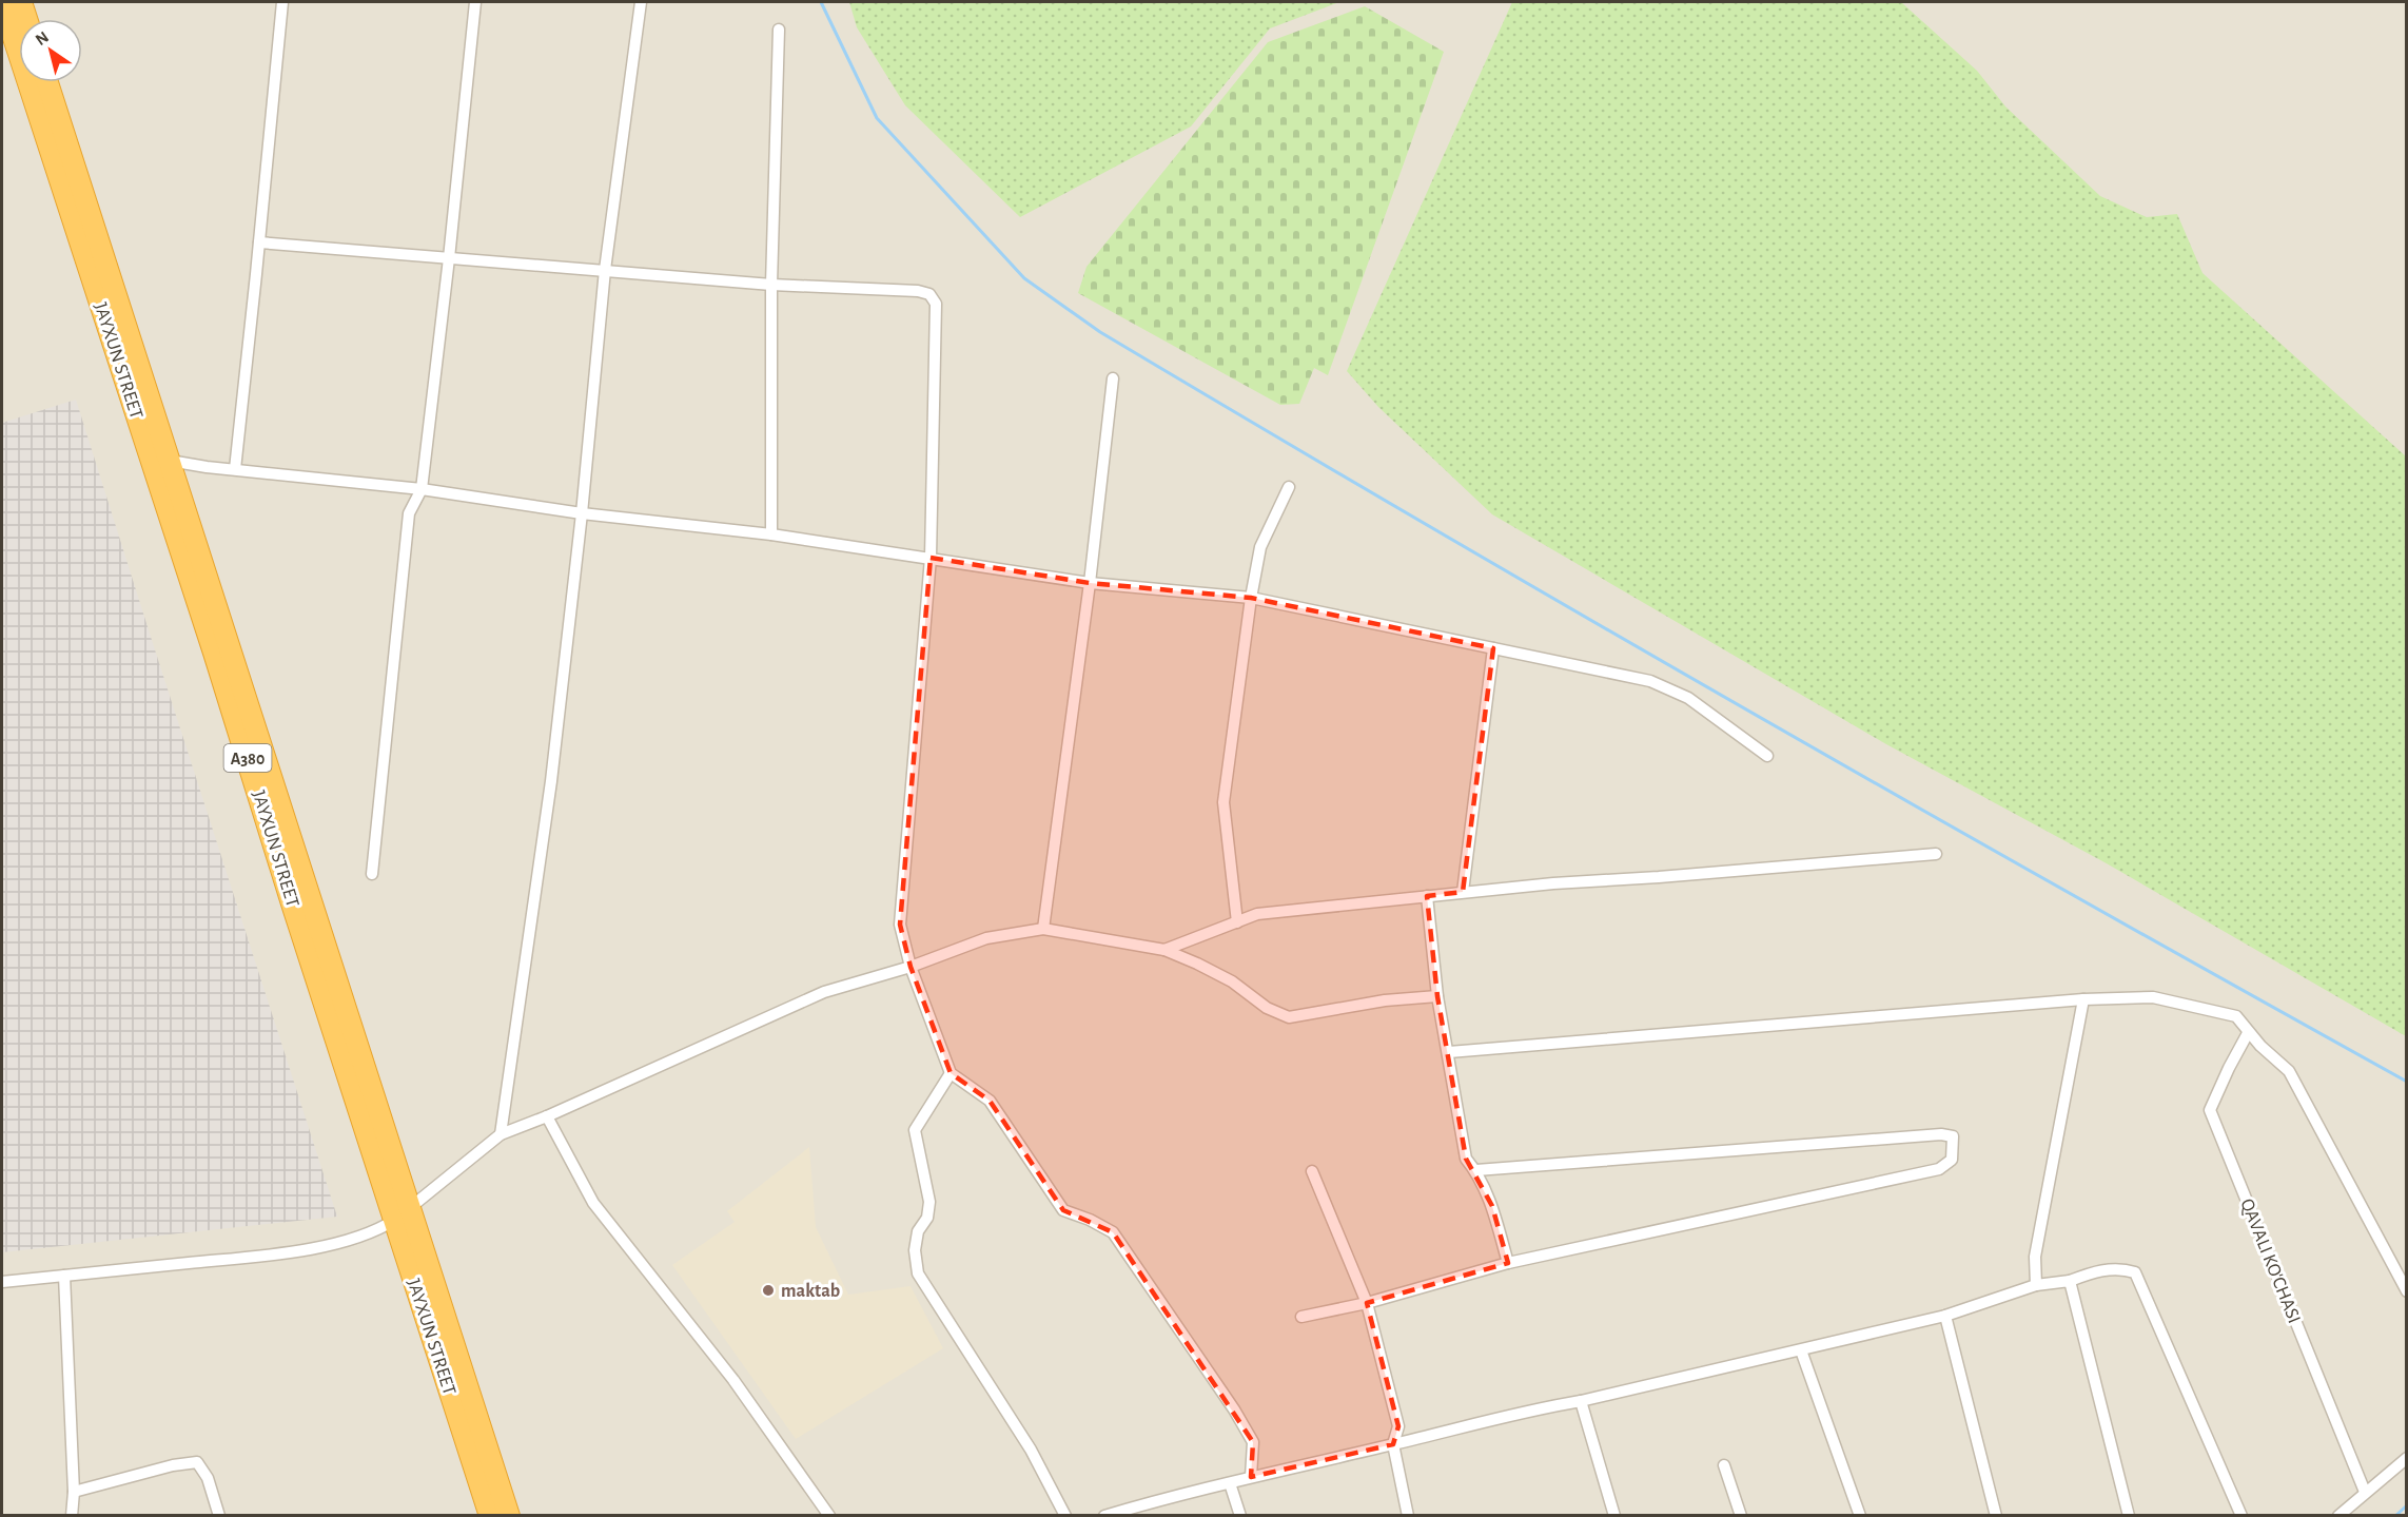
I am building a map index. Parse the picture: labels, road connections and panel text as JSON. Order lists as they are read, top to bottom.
{
  "streets": {
    "highway": ["JAYXUN STREET", "A380"],
    "street": ["QAVALI KO'CHASI"]
  },
  "places": ["maktab"],
  "north": "top left"
}
